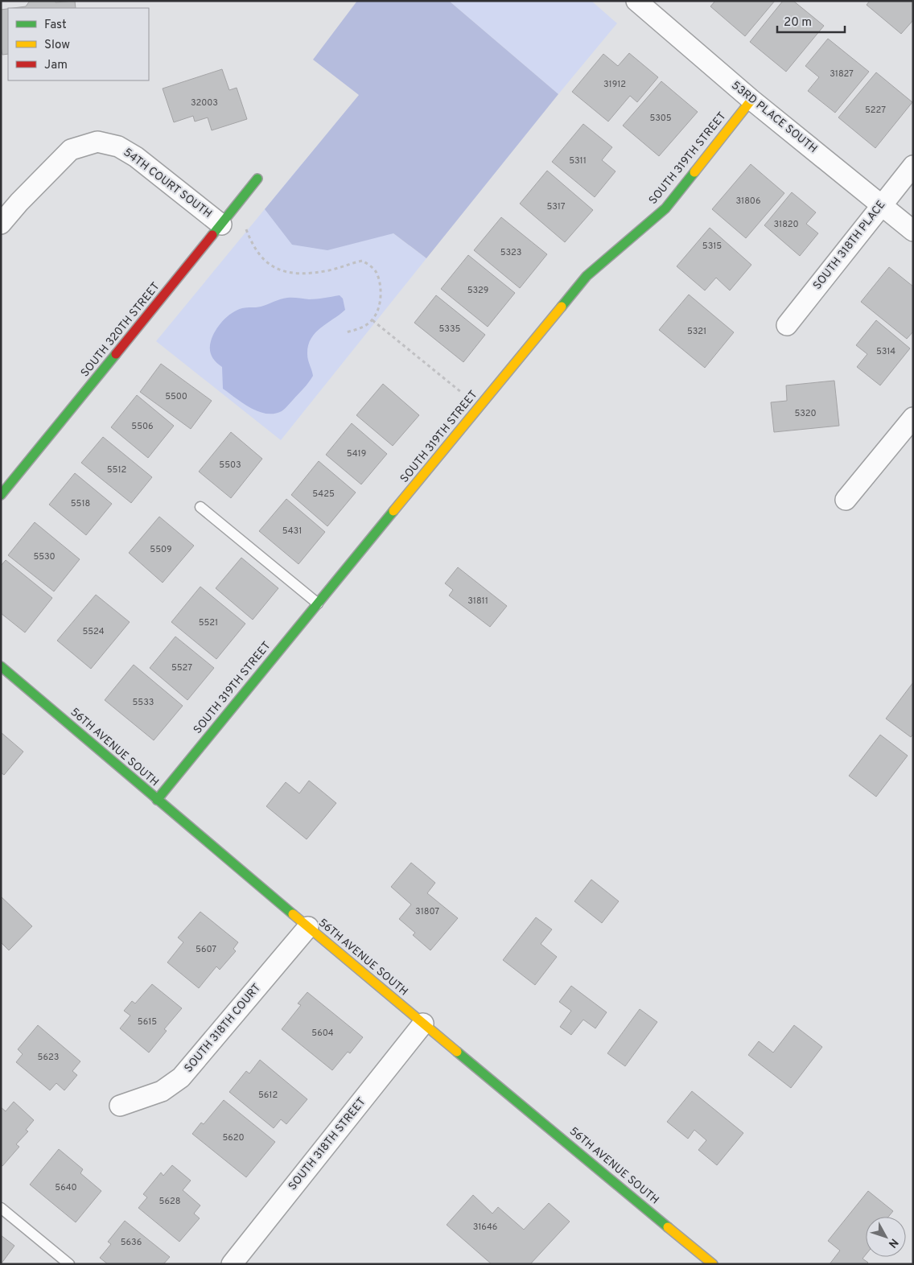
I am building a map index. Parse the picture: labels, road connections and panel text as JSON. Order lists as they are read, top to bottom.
{
  "streets": {
    "street": [
      "53RD PLACE SOUTH",
      "SOUTH 319TH STREET",
      "54TH COURT SOUTH",
      "SOUTH 318TH PLACE",
      "SOUTH 320TH STREET",
      "56TH AVENUE SOUTH",
      "SOUTH 318TH COURT",
      "SOUTH 318TH STREET"
    ]
  },
  "crossings": [
    ["53RD PLACE SOUTH", "SOUTH 319TH STREET"],
    ["53RD PLACE SOUTH", "SOUTH 318TH PLACE"],
    ["SOUTH 319TH STREET", "56TH AVENUE SOUTH"],
    ["54TH COURT SOUTH", "SOUTH 320TH STREET"],
    ["56TH AVENUE SOUTH", "SOUTH 318TH COURT"],
    ["56TH AVENUE SOUTH", "SOUTH 318TH STREET"]
  ],
  "house_numbers": [
    "31827",
    "31912",
    "32003",
    "5227",
    "5305",
    "5311",
    "31806",
    "5317",
    "31820",
    "5315",
    "5323",
    "5329",
    "5335",
    "5321",
    "5314",
    "5500",
    "5320",
    "5506",
    "5419",
    "5503",
    "5512",
    "5425",
    "5518",
    "5431",
    "5509",
    "5530",
    "31811",
    "5521",
    "5524",
    "5527",
    "5533",
    "31807",
    "5607",
    "5615",
    "5604",
    "5623",
    "5612",
    "5620",
    "5640",
    "5628",
    "31646",
    "5636"
  ],
  "legend": ["Fast", "Slow", "Jam"],
  "scale_bar": "20 m",
  "north": "bottom right"
}
